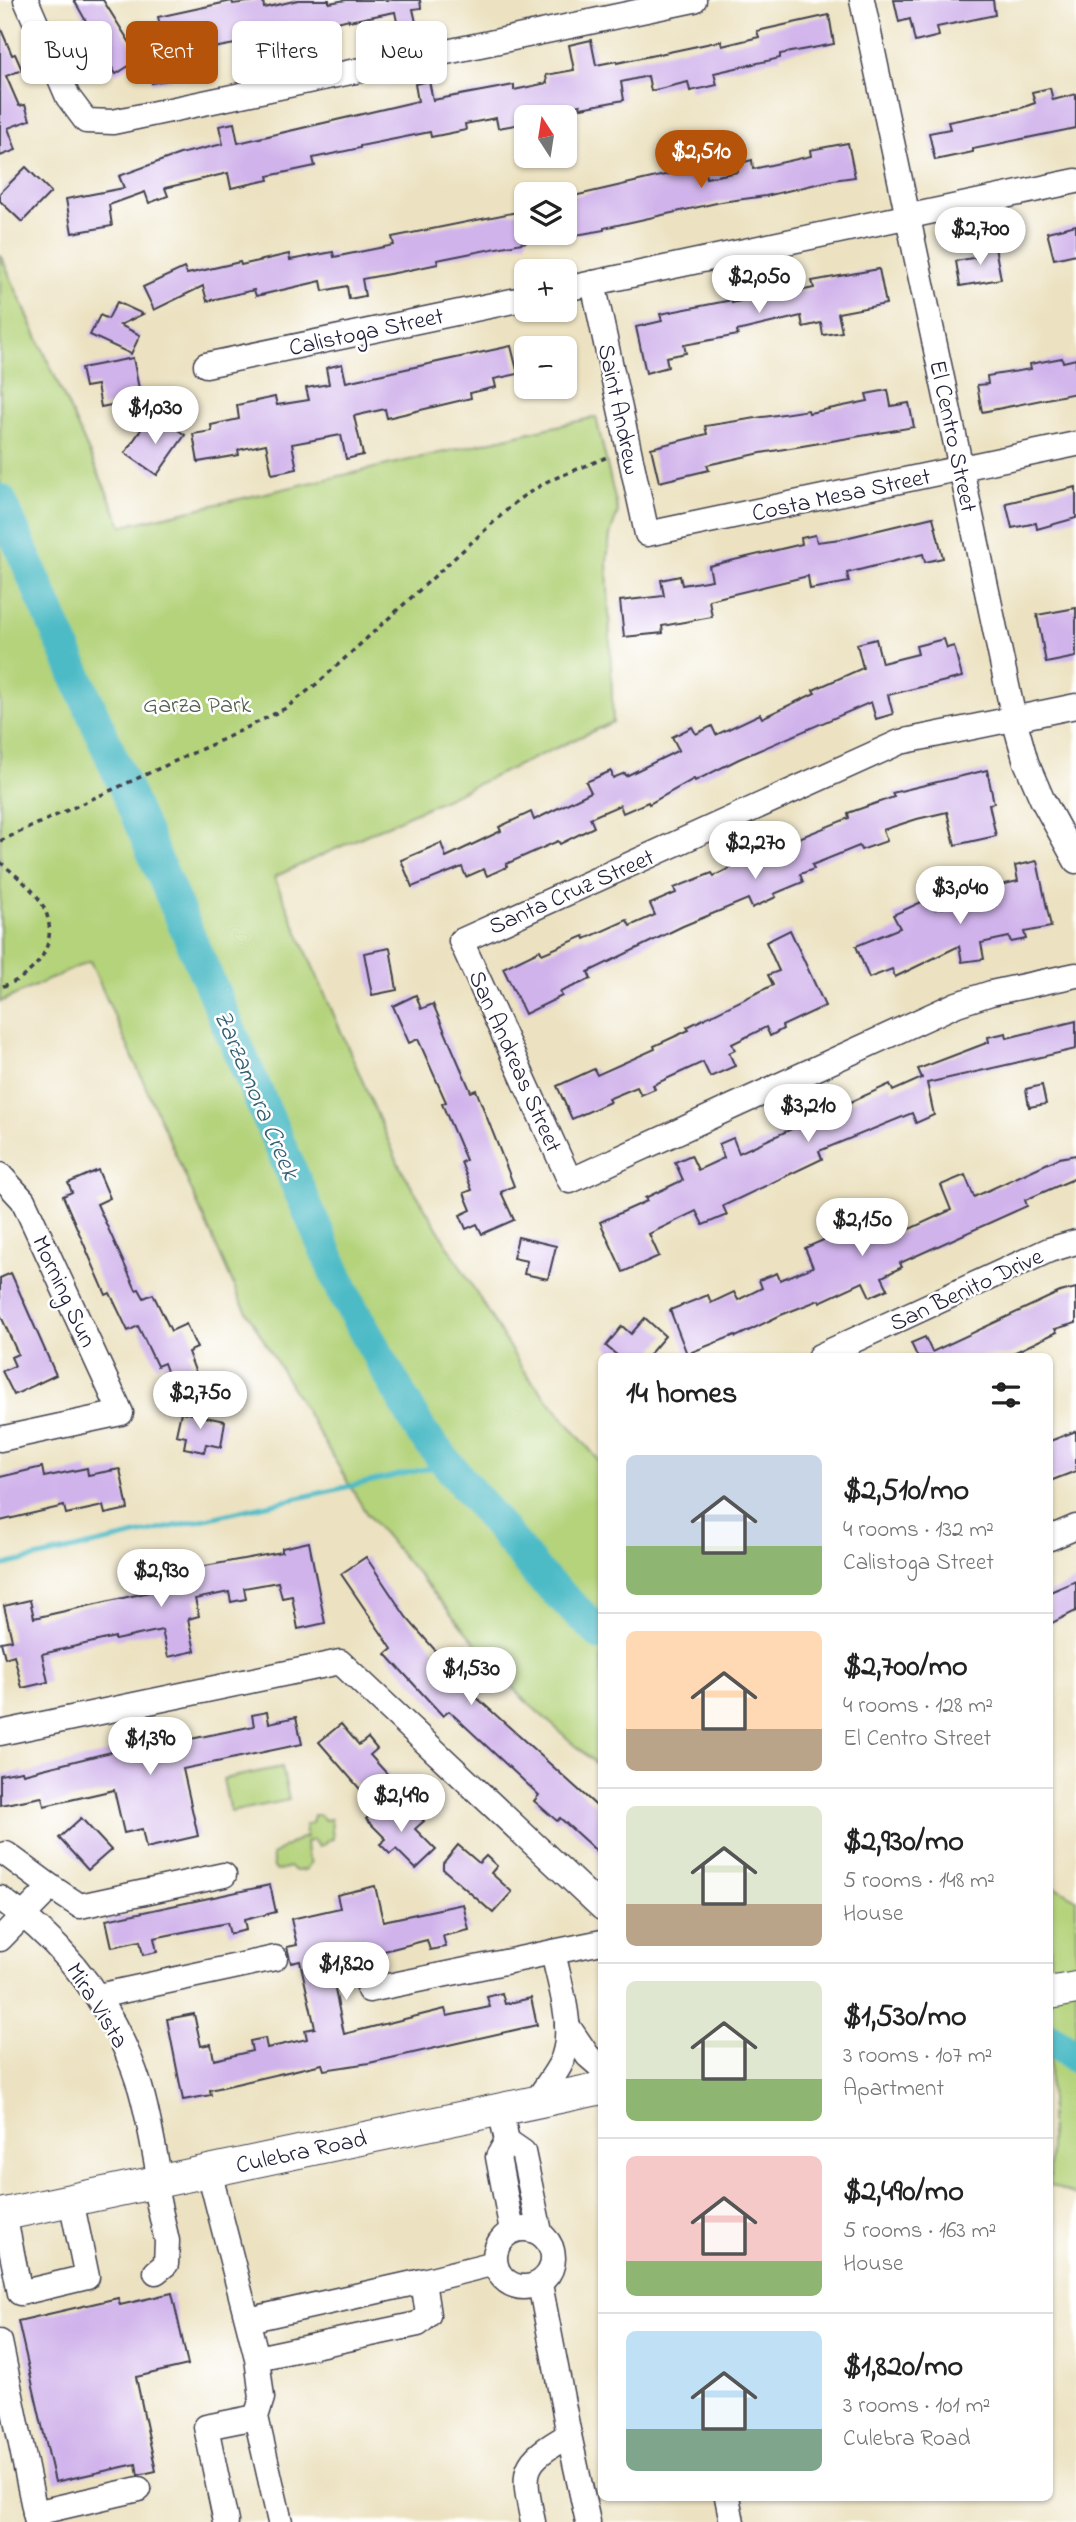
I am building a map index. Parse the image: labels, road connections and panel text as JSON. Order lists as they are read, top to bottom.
{
  "streets": {
    "main road": ["Culebra Road"],
    "street": [
      "Calistoga Street",
      "Saint Andrew",
      "El Centro Street",
      "Costa Mesa Street",
      "Santa Cruz Street",
      "San Andreas Street",
      "San Benito Drive",
      "Morning Sun",
      "Mira Vista"
    ]
  },
  "crossings": [
    ["Saint Andrew", "Costa Mesa Street"],
    ["El Centro Street", "Costa Mesa Street"],
    ["El Centro Street", "Santa Cruz Street"],
    ["Santa Cruz Street", "San Andreas Street"],
    ["Mira Vista", "Culebra Road"]
  ],
  "water": ["Zarzamora Creek"],
  "parks": ["Garza Park"],
  "north": "top",
  "page": {
    "chip": [
      "Buy",
      "Rent",
      "Filters",
      "New"
    ],
    "map_buttons": ["+", "−"],
    "price": [
      "$2,510",
      "$2,700",
      "$2,050",
      "$1,030",
      "$2,270",
      "$3,040",
      "$3,210",
      "$2,150",
      "$2,750",
      "$2,930",
      "$1,530",
      "$1,390",
      "$2,490",
      "$1,820"
    ],
    "heading": "14 homes",
    "list": [
      {
        "name": "$2,510/mo",
        "note": "4 rooms · 132 m² · Calistoga Street"
      },
      {
        "name": "$2,700/mo",
        "note": "4 rooms · 128 m² · El Centro Street"
      },
      {
        "name": "$2,930/mo",
        "note": "5 rooms · 148 m² · House"
      },
      {
        "name": "$1,530/mo",
        "note": "3 rooms · 107 m² · Apartment"
      },
      {
        "name": "$2,490/mo",
        "note": "5 rooms · 163 m² · House"
      },
      {
        "name": "$1,820/mo",
        "note": "3 rooms · 101 m² · Culebra Road"
      }
    ]
  }
}
